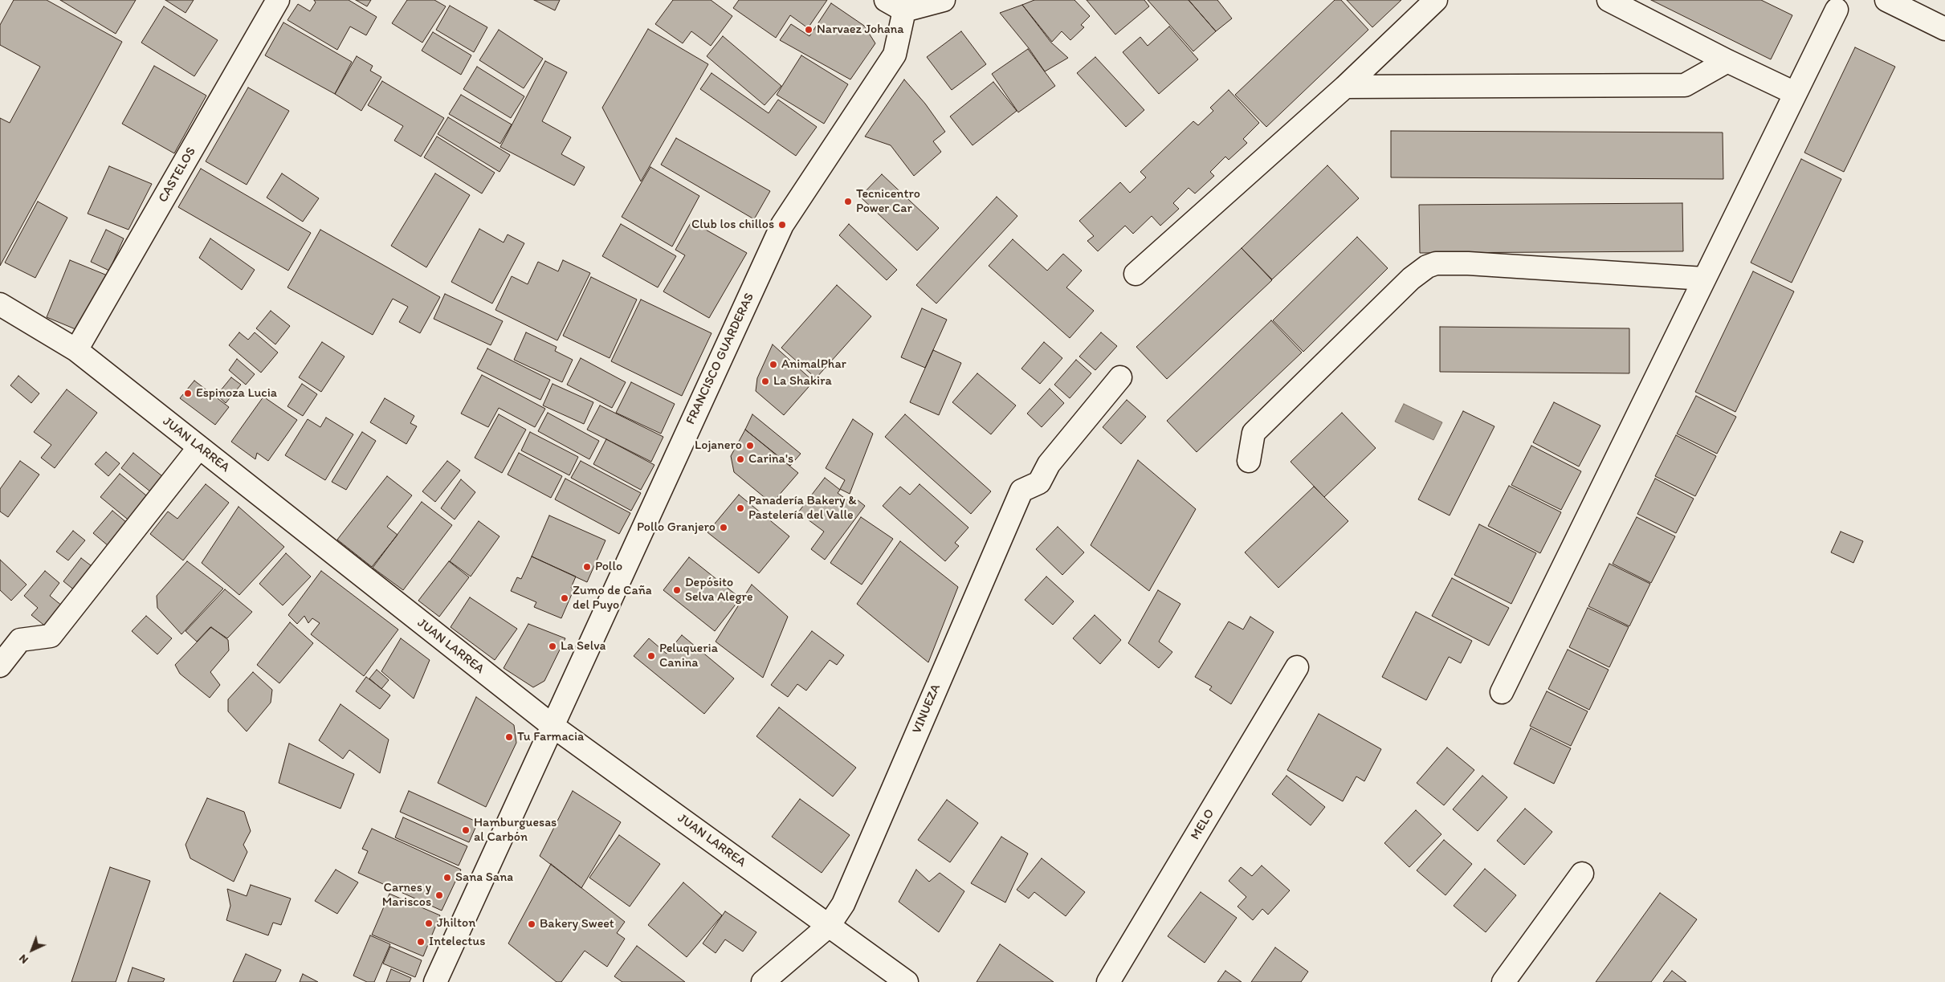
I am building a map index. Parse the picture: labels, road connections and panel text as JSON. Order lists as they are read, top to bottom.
{
  "streets": {
    "street": [
      "CASTELOS",
      "FRANCISCO GUARDERAS",
      "JUAN LARREA",
      "VINUEZA",
      "MELO"
    ]
  },
  "crossings": [
    ["CASTELOS", "JUAN LARREA"],
    ["FRANCISCO GUARDERAS", "JUAN LARREA"],
    ["JUAN LARREA", "VINUEZA"]
  ],
  "places": [
    "Narvaez Johana",
    "Tecnicentro Power Car",
    "Club los chillos",
    "AnimalPhar",
    "La Shakira",
    "Espinoza Lucia",
    "Lojanero",
    "Carina's",
    "Panadería Bakery & Pastelería del Valle",
    "Pollo Granjero",
    "Pollo",
    "Depósito Selva Alegre",
    "Zumo de Caña del Puyo",
    "La Selva",
    "Peluqueria Canina",
    "Tu Farmacia",
    "Hamburguesas al Carbón",
    "Sana Sana",
    "Carnes y Mariscos",
    "Jhilton",
    "Bakery Sweet",
    "Intelectus"
  ],
  "north": "bottom left"
}
